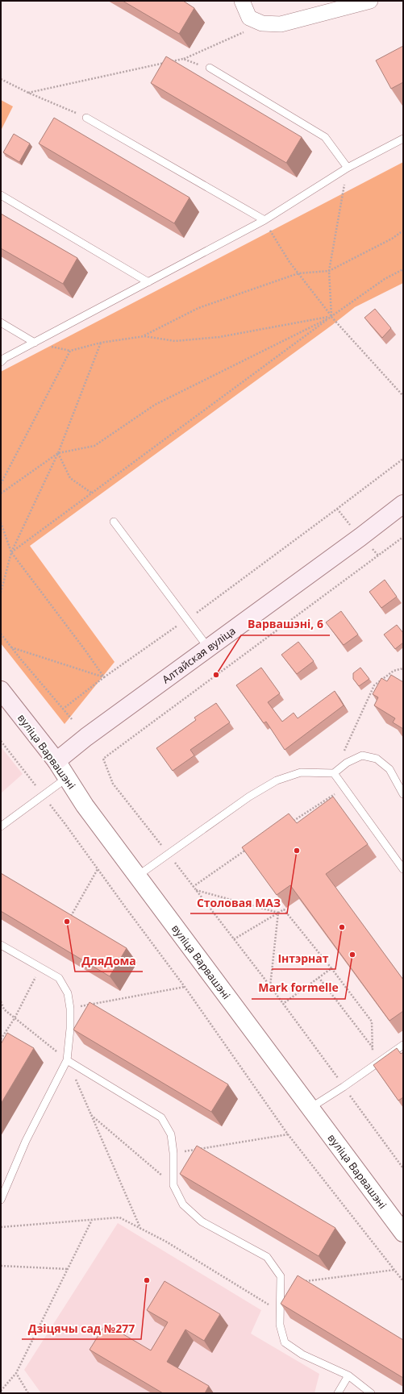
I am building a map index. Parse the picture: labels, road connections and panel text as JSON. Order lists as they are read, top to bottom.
{
  "streets": {
    "main road": ["Алтайская вуліца", "вуліца Варвашэні"]
  },
  "crossings": [
    ["Алтайская вуліца", "вуліца Варвашэні"]
  ],
  "places": [
    "Варвашэні, 6",
    "Столовая МАЗ",
    "ДляДома",
    "Інтэрнат",
    "Mark formelle",
    "Дзіцячы сад №277"
  ]
}
